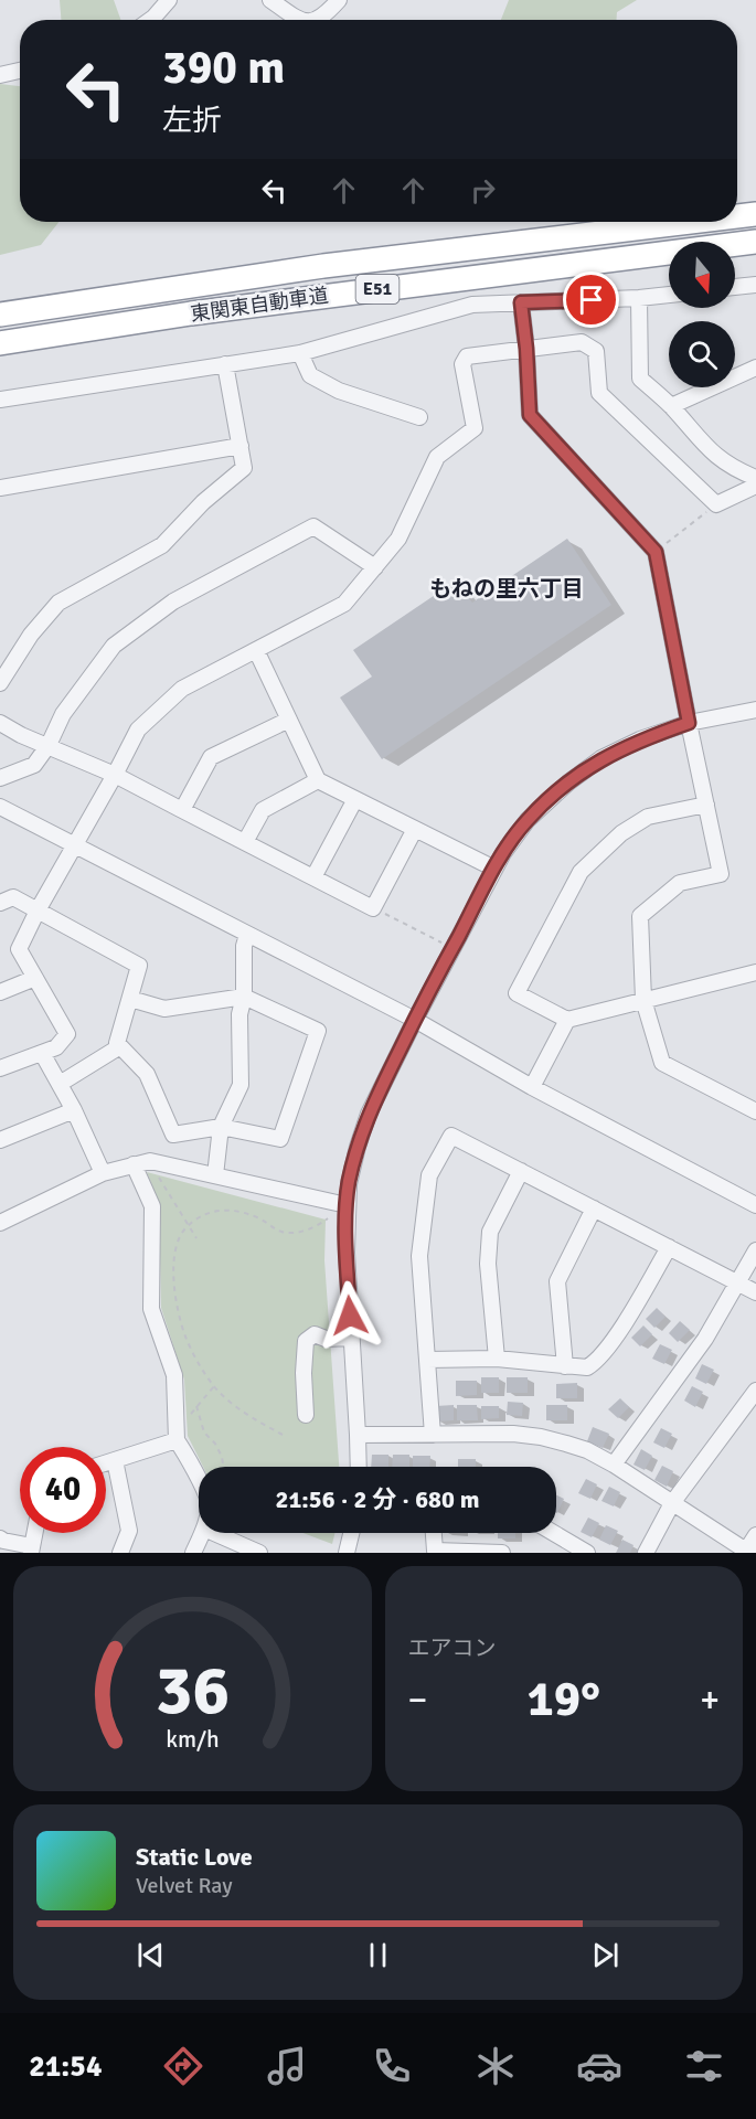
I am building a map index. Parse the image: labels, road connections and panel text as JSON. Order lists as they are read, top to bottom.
{
  "streets": {
    "highway": ["E51", "東関東自動車道"]
  },
  "districts": ["もねの里六丁目"],
  "north": "bottom",
  "page": {
    "turn": ["390 m", "左折"],
    "limit": "40",
    "trip": "21:56 · 2 分 · 680 m",
    "tile": "エアコン",
    "heat": ["−", "19°", "+"],
    "song": ["Static Love", "Velvet Ray"],
    "tabs": "21:54",
    "gauge": ["36", "km/h"]
  }
}
